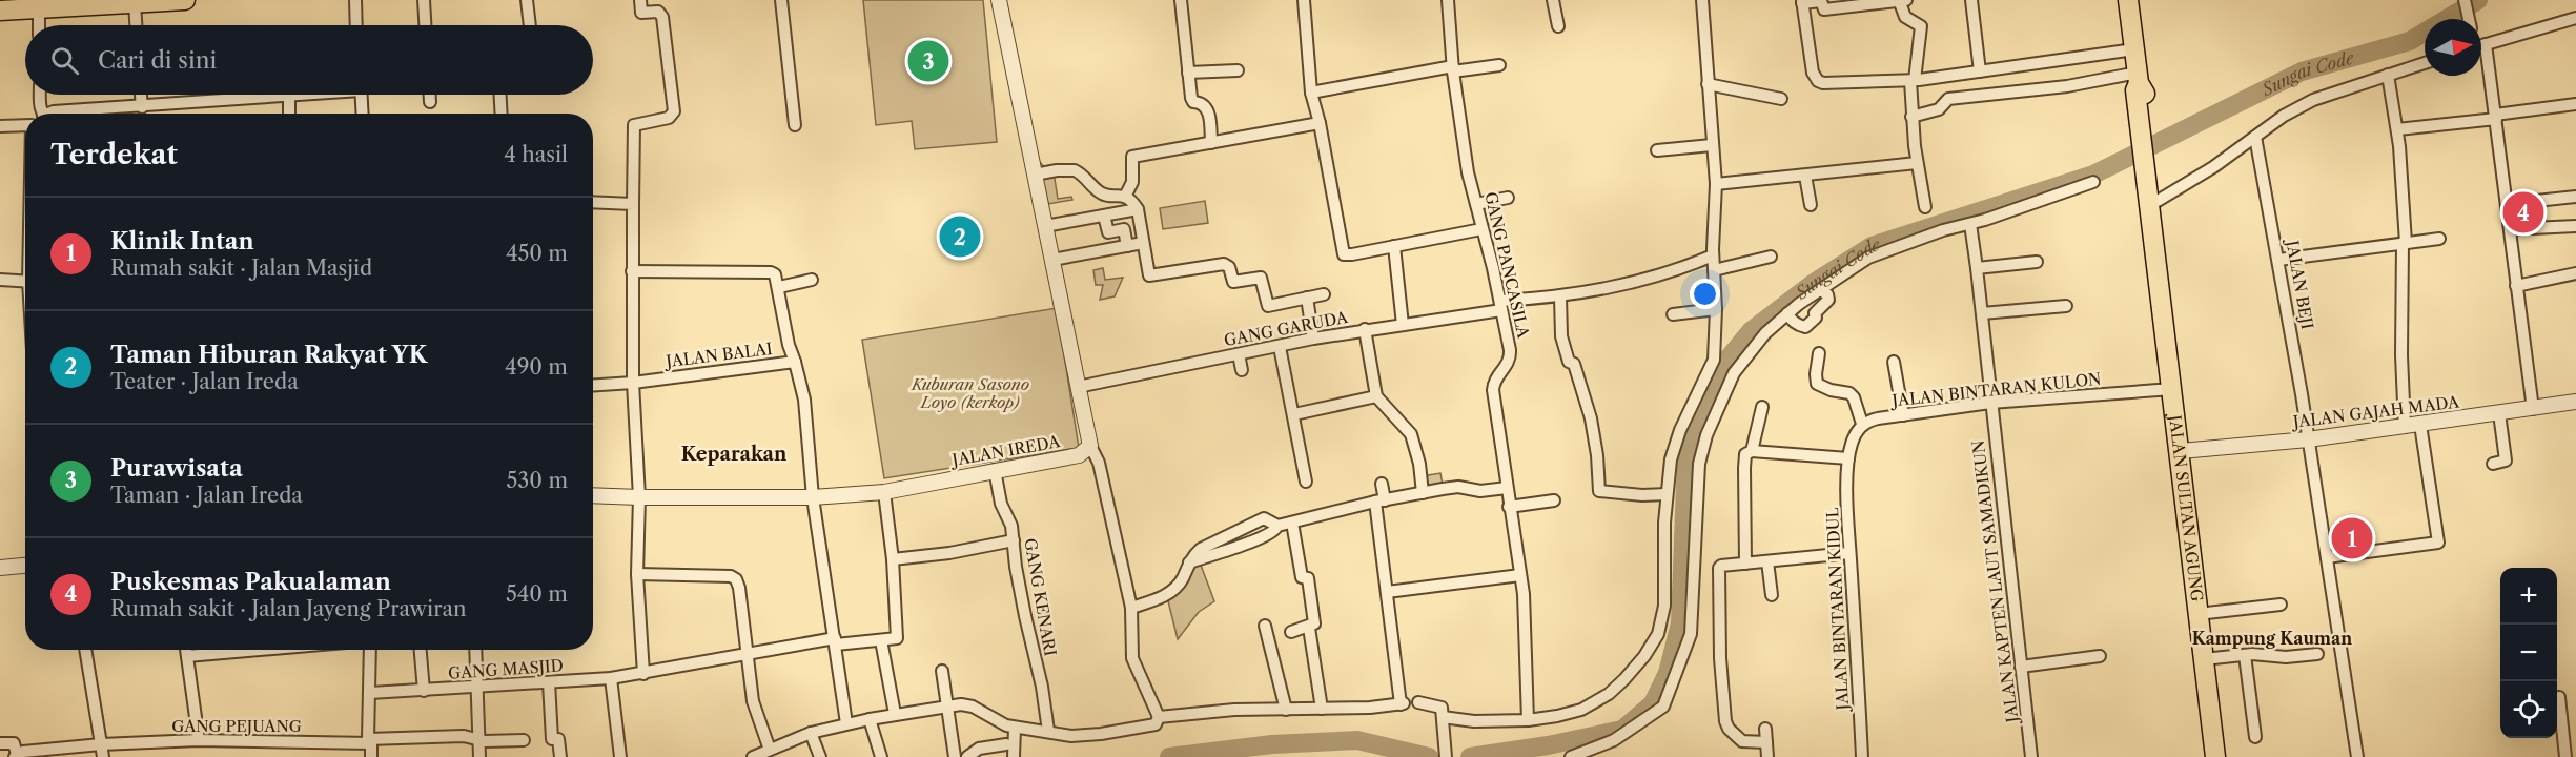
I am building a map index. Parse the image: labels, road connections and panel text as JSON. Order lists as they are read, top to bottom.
{
  "streets": {
    "main road": ["JALAN SULTAN AGUNG"],
    "street": [
      "GANG PANCASILA",
      "JALAN BEJI",
      "GANG GARUDA",
      "JALAN BALAI",
      "JALAN BINTARAN KULON",
      "JALAN GAJAH MADA",
      "JALAN IREDA",
      "JALAN KAPTEN LAUT SAMADIKUN",
      "GANG KENARI",
      "JALAN BINTARAN KIDUL",
      "GANG MASJID",
      "GANG PEJUANG"
    ]
  },
  "crossings": [
    ["GANG PANCASILA", "GANG GARUDA"],
    ["JALAN BEJI", "JALAN GAJAH MADA"],
    ["JALAN BALAI", "JALAN IREDA"],
    ["JALAN BALAI", "GANG MASJID"],
    ["JALAN BINTARAN KULON", "JALAN SULTAN AGUNG"],
    ["JALAN BINTARAN KULON", "JALAN KAPTEN LAUT SAMADIKUN"],
    ["JALAN GAJAH MADA", "JALAN SULTAN AGUNG"],
    ["JALAN IREDA", "GANG KENARI"]
  ],
  "districts": ["Keparakan", "Kampung Kauman"],
  "water": ["Sungai Code"],
  "parks": ["Kuburan Sasono Loyo (kerkop)"],
  "north": "right",
  "page": {
    "search": "Cari di sini",
    "pins": [
      "3",
      "4",
      "2",
      "1"
    ],
    "heading": ["Terdekat", "4 hasil"],
    "list": [
      {
        "mark": "1",
        "name": "Klinik Intan",
        "note": "Rumah sakit · Jalan Masjid",
        "value": "450 m"
      },
      {
        "mark": "2",
        "name": "Taman Hiburan Rakyat YK",
        "note": "Teater · Jalan Ireda",
        "value": "490 m"
      },
      {
        "mark": "3",
        "name": "Purawisata",
        "note": "Taman · Jalan Ireda",
        "value": "530 m"
      },
      {
        "mark": "4",
        "name": "Puskesmas Pakualaman",
        "note": "Rumah sakit · Jalan Jayeng Prawiran",
        "value": "540 m"
      }
    ],
    "map_buttons": ["+", "−"]
  }
}
